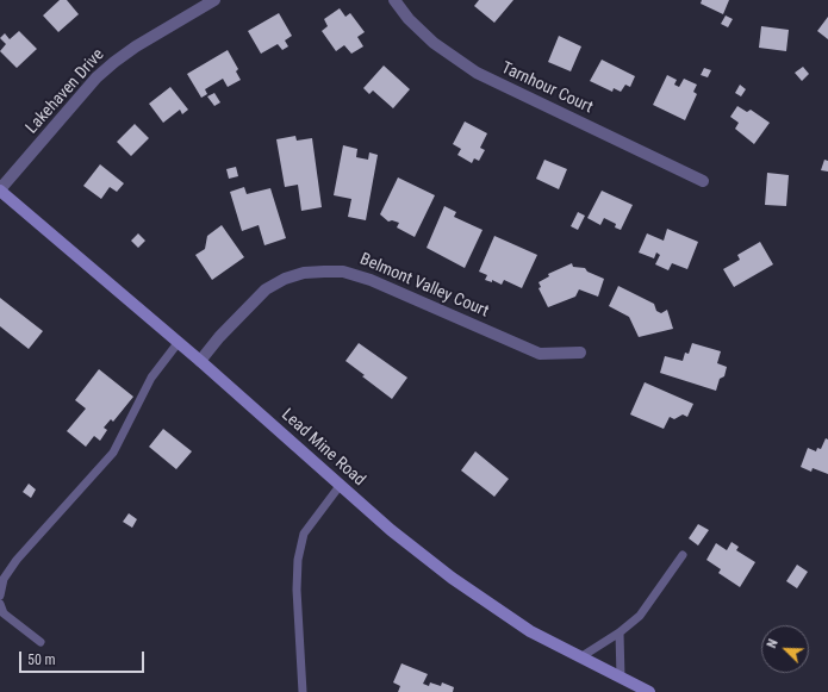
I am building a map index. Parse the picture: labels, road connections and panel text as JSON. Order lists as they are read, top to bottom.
{
  "streets": {
    "main road": ["Lead Mine Road"],
    "street": ["Tarnhour Court", "Lakehaven Drive", "Belmont Valley Court"]
  },
  "crossings": [
    ["Lakehaven Drive", "Lead Mine Road"],
    ["Belmont Valley Court", "Lead Mine Road"]
  ],
  "scale_bar": "50 m",
  "north": "top left"
}
